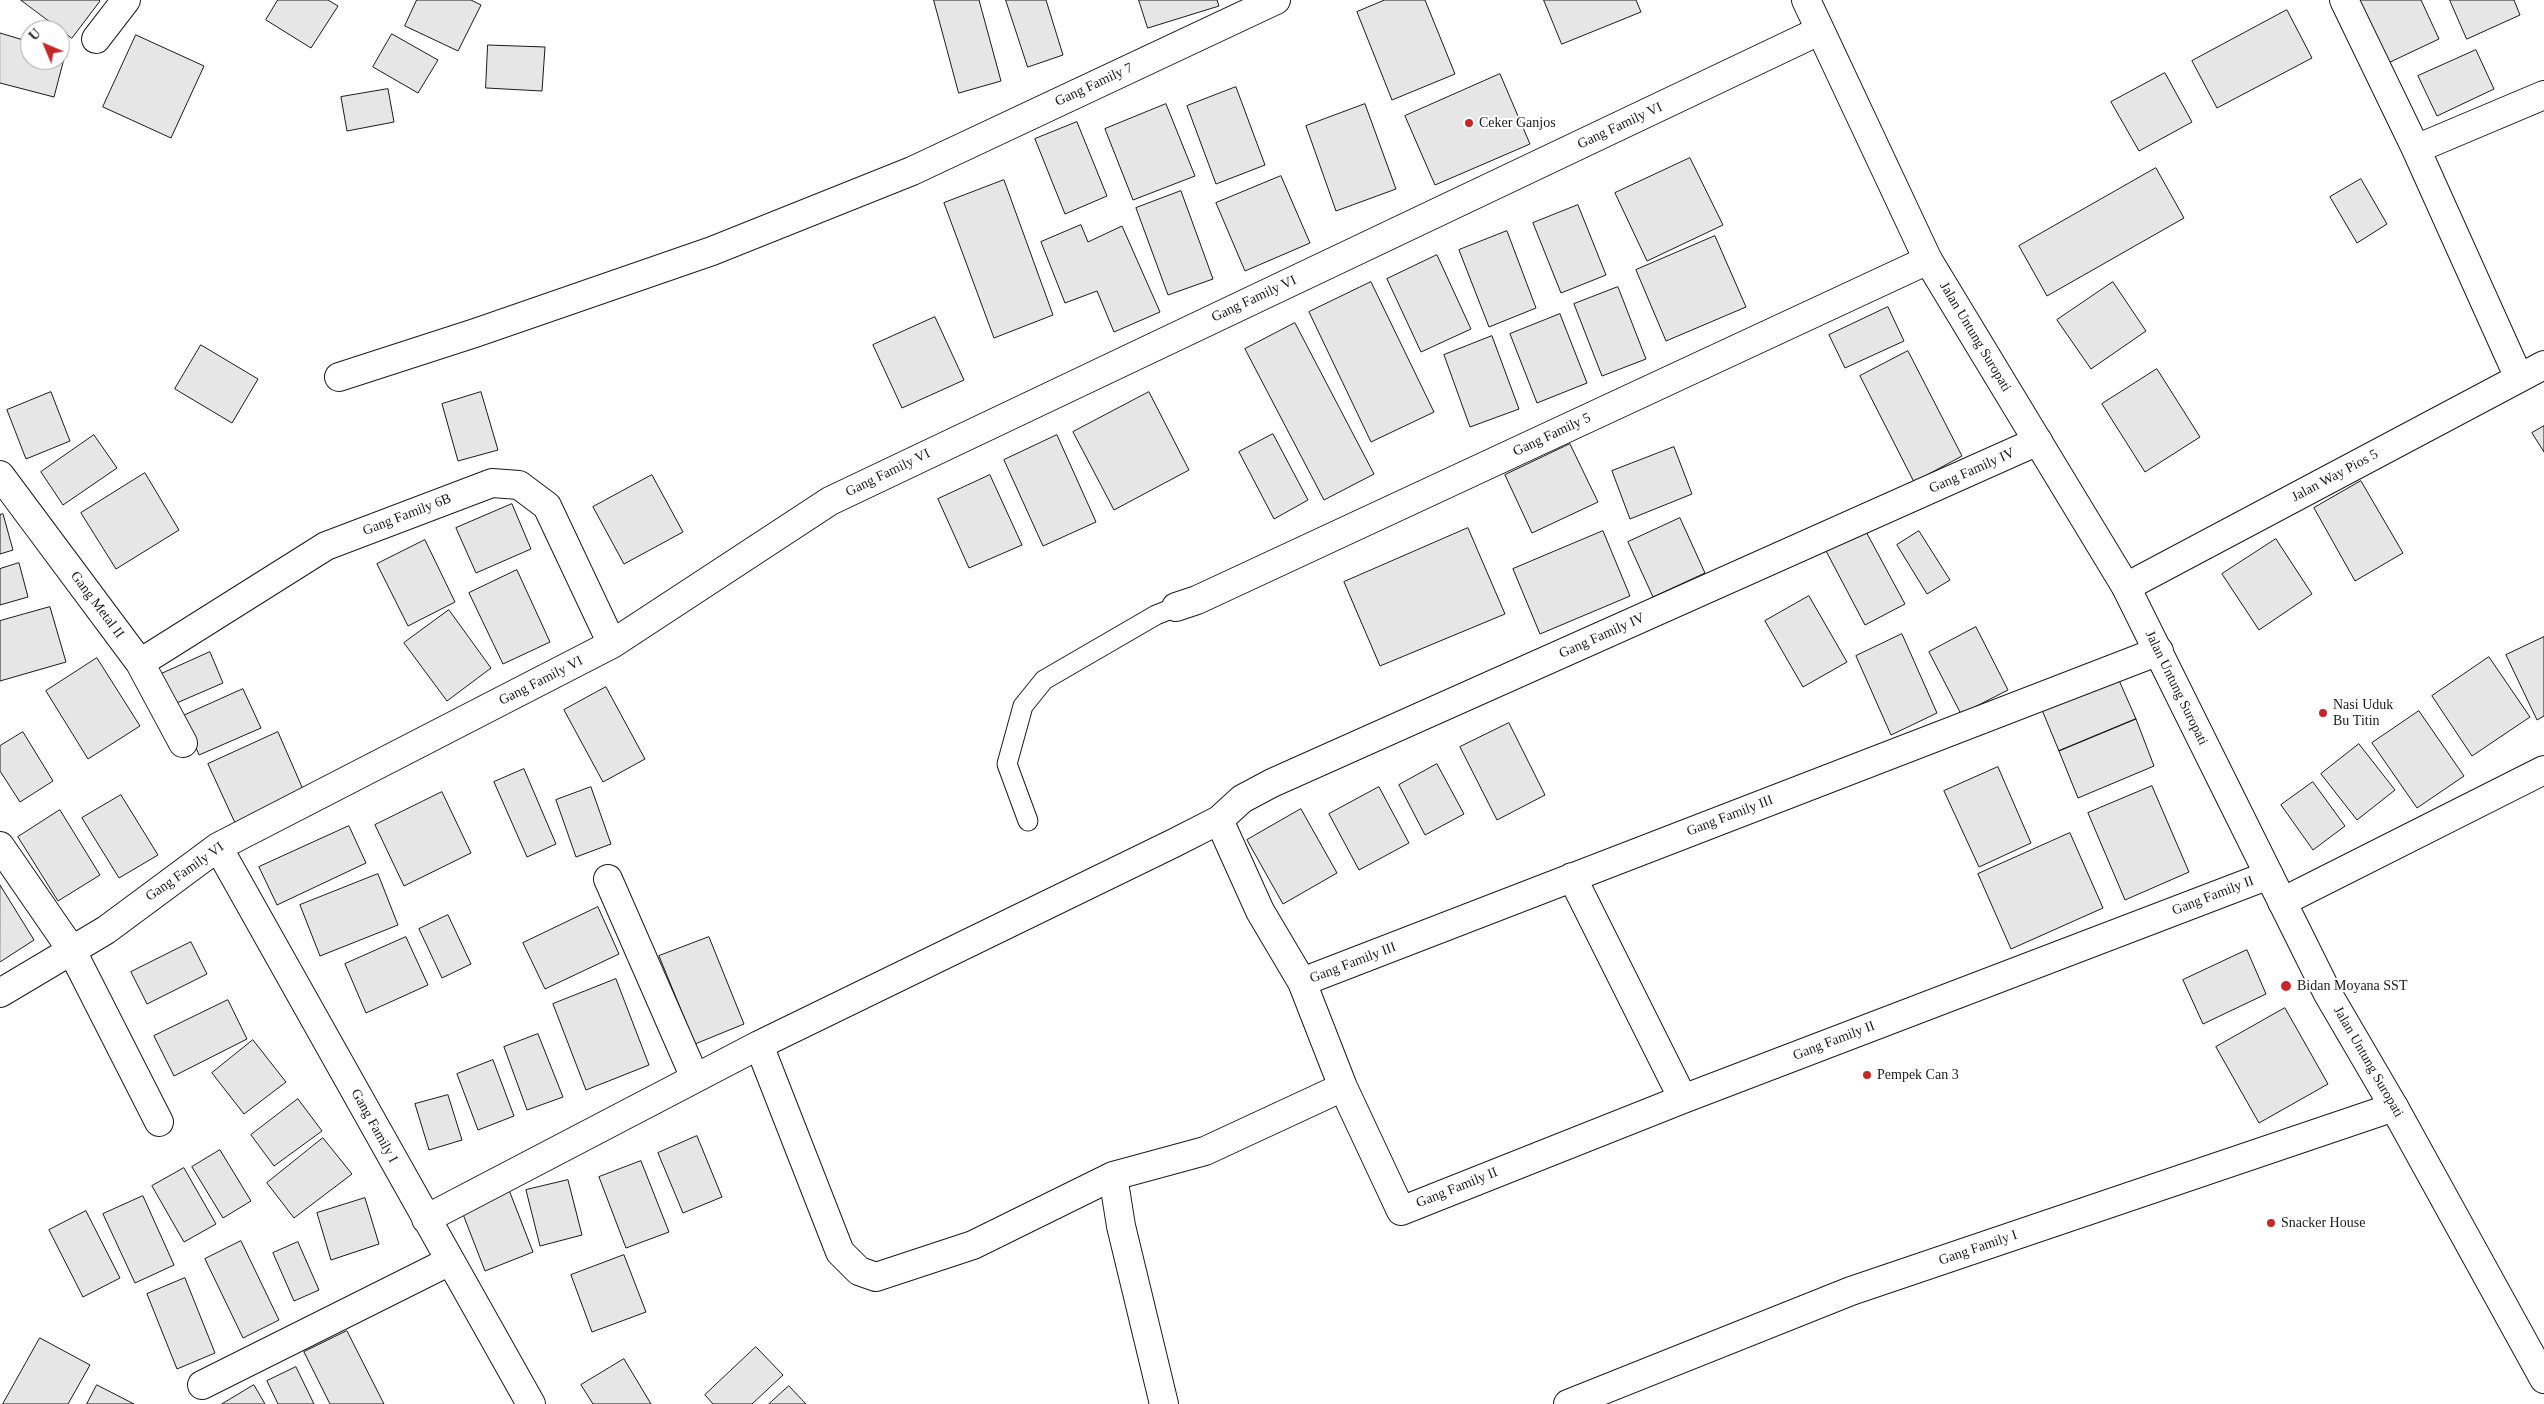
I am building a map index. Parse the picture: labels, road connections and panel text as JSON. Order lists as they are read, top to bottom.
{
  "streets": {
    "street": [
      "Gang Family 7",
      "Gang Family VI",
      "Jalan Untung Suropati",
      "Gang Family 5",
      "Gang Family IV",
      "Jalan Way Pios 5",
      "Gang Family 6B",
      "Gang Metal II",
      "Gang Family III",
      "Gang Family II",
      "Gang Family I"
    ]
  },
  "crossings": [
    ["Gang Family VI", "Jalan Untung Suropati"],
    ["Gang Family VI", "Gang Family 6B"],
    ["Gang Family VI", "Gang Family I"],
    ["Jalan Untung Suropati", "Gang Family 5"],
    ["Jalan Untung Suropati", "Gang Family IV"],
    ["Jalan Untung Suropati", "Jalan Way Pios 5"],
    ["Jalan Untung Suropati", "Gang Family III"],
    ["Jalan Untung Suropati", "Gang Family II"],
    ["Jalan Untung Suropati", "Gang Family I"],
    ["Gang Family IV", "Gang Family I"],
    ["Gang Family 6B", "Gang Metal II"]
  ],
  "places": [
    "Ceker Ganjos",
    "Nasi Uduk Bu Titin",
    "Bidan Moyana SST",
    "Pempek Can 3",
    "Snacker House"
  ],
  "north": "top left"
}
